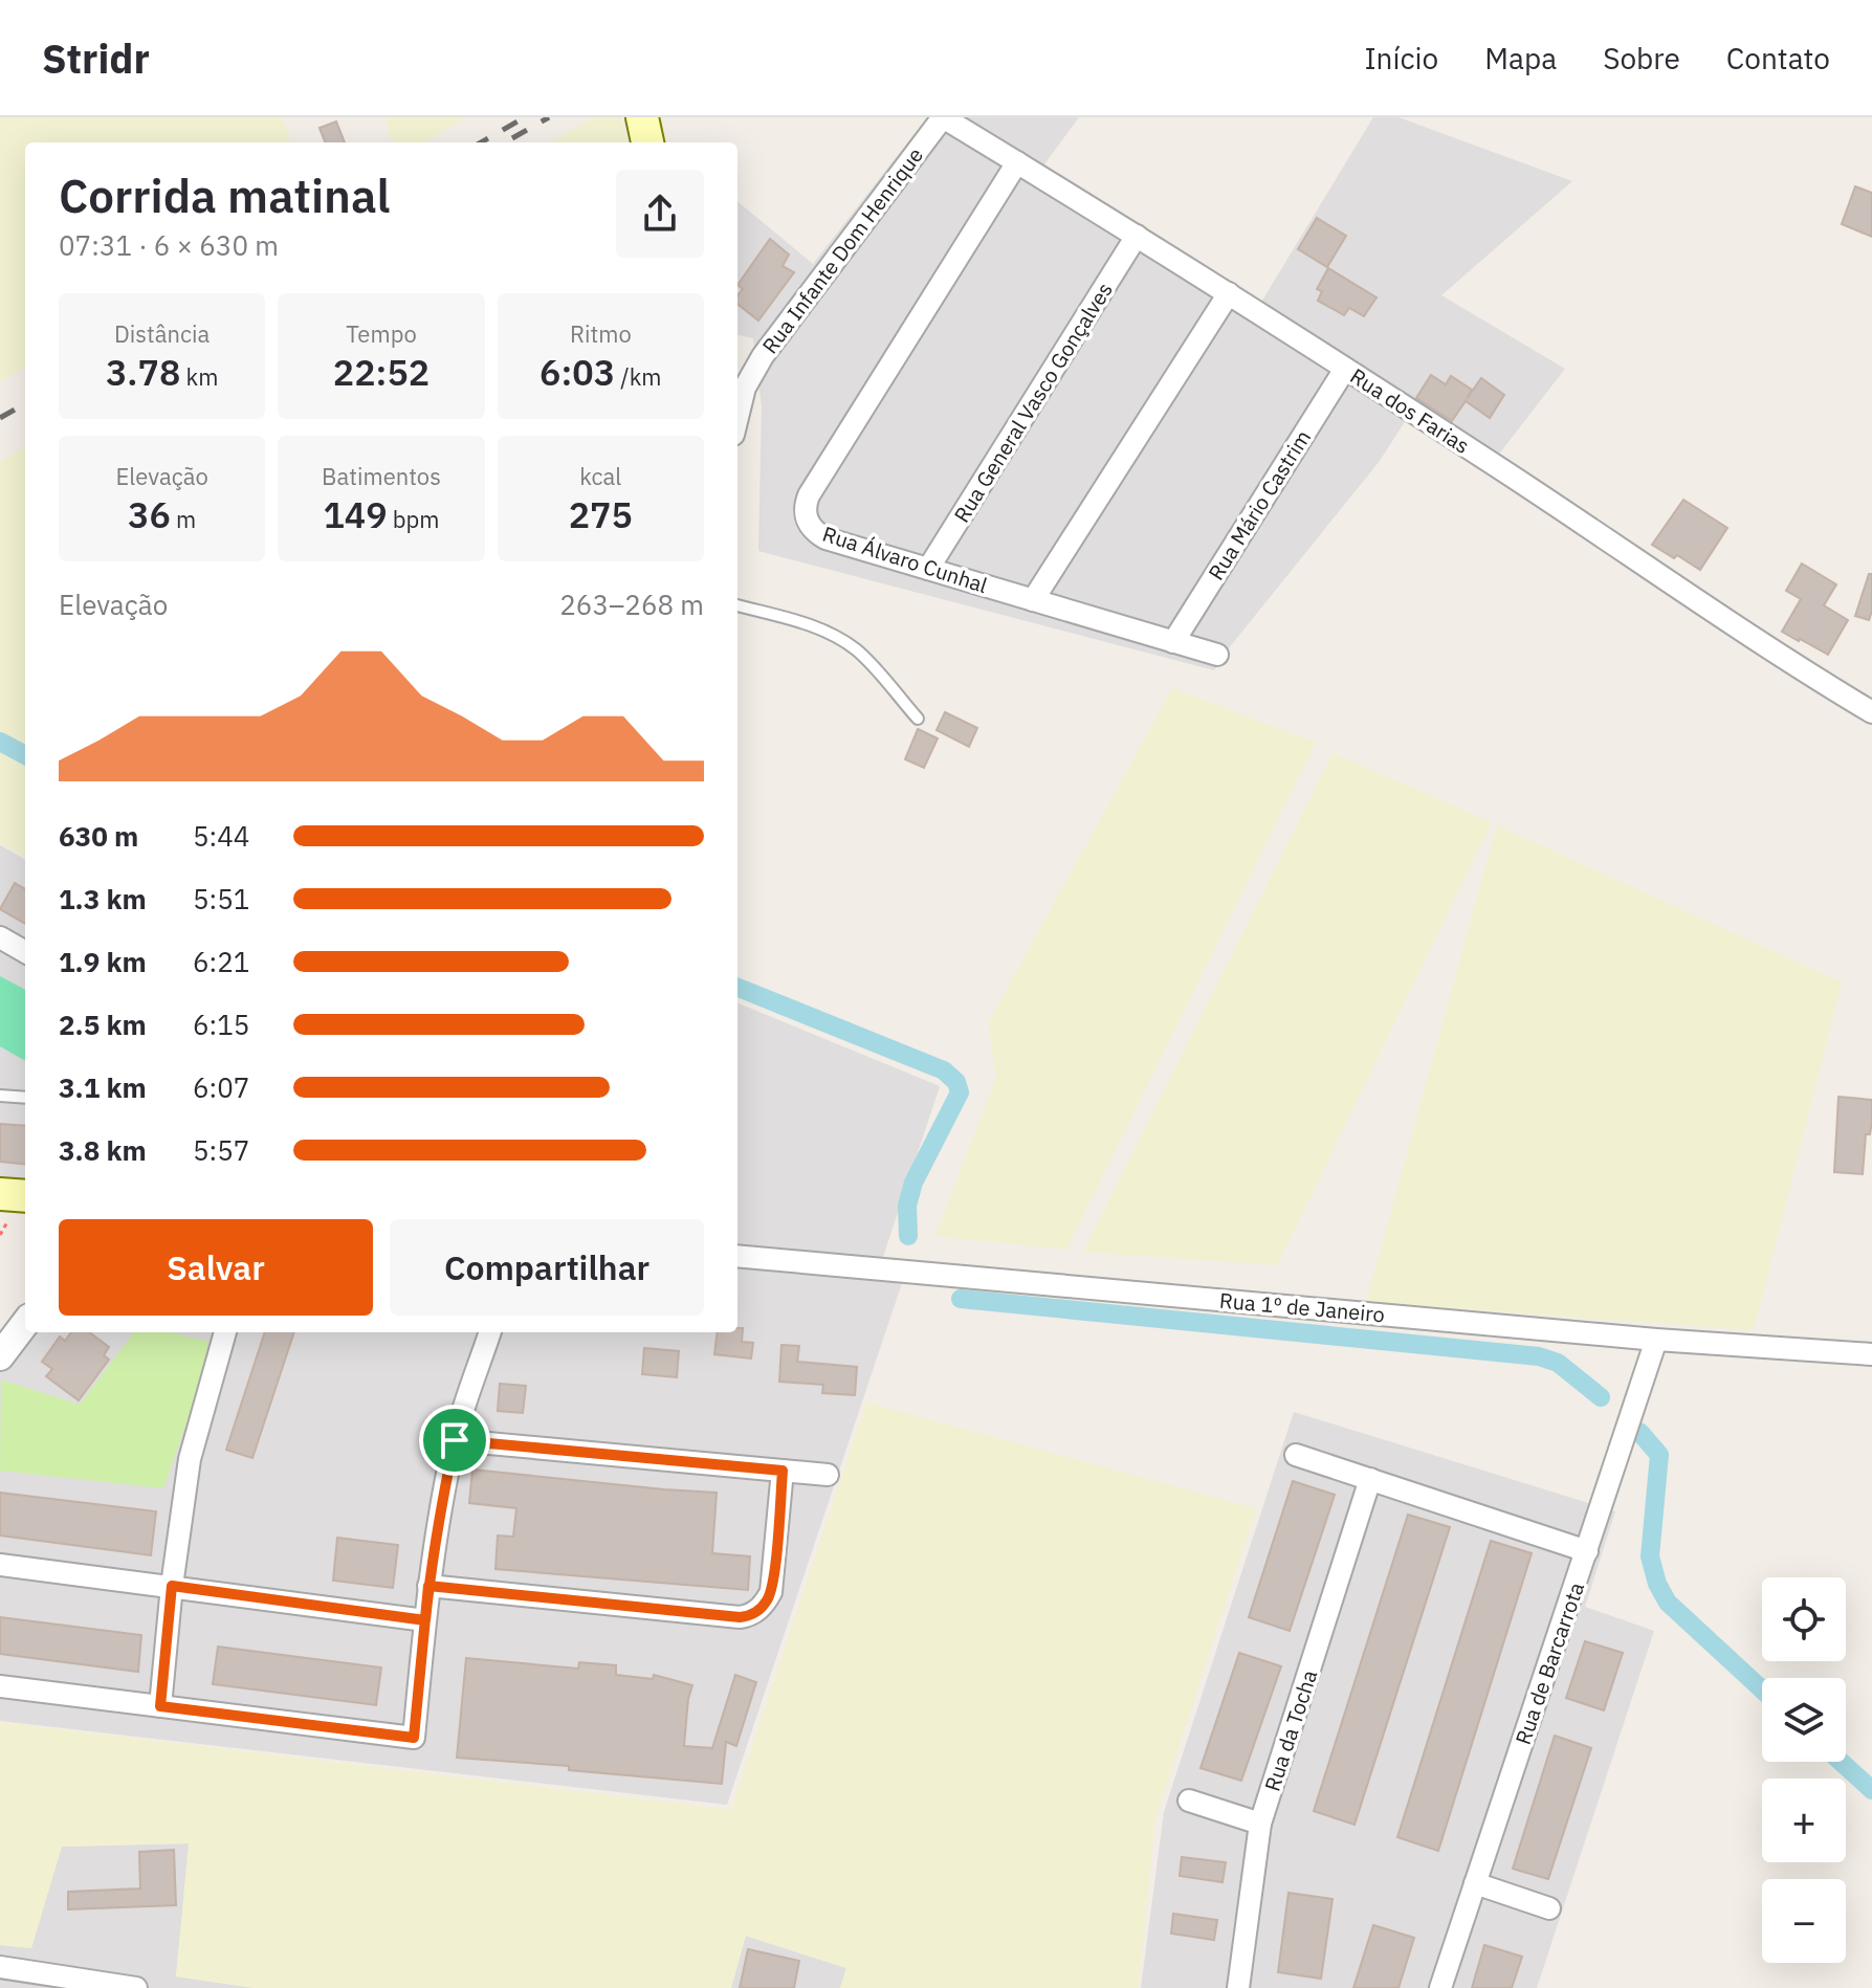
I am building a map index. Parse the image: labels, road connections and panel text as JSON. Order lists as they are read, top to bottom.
{
  "streets": {
    "street": [
      "Rua Infante Dom Henrique",
      "Rua General Vasco Gonçalves",
      "Rua dos Farias",
      "Rua Mário Castrim",
      "Rua Álvaro Cunhal",
      "Rua 1º de Janeiro",
      "Rua de Barcarrota",
      "Rua da Tocha"
    ]
  },
  "crossings": [
    ["Rua Infante Dom Henrique", "Rua dos Farias"],
    ["Rua General Vasco Gonçalves", "Rua dos Farias"],
    ["Rua General Vasco Gonçalves", "Rua Álvaro Cunhal"],
    ["Rua dos Farias", "Rua Mário Castrim"],
    ["Rua dos Farias", "Rua Álvaro Cunhal"],
    ["Rua Mário Castrim", "Rua Álvaro Cunhal"],
    ["Rua 1º de Janeiro", "Rua de Barcarrota"]
  ],
  "page": {
    "header": "Stridr",
    "nav": [
      "Início",
      "Mapa",
      "Sobre",
      "Contato"
    ],
    "heading": ["Corrida matinal", "07:31 · 6 × 630 m"],
    "stats": [
      ["Distância", "3.78 km"],
      ["Tempo", "22:52"],
      ["Ritmo", "6:03 /km"],
      ["Elevação", "36 m"],
      ["Batimentos", "149 bpm"],
      ["kcal", "275"]
    ],
    "chart": ["Elevação", "263–268 m"],
    "list": [
      {
        "name": "630 m",
        "note": "5:44"
      },
      {
        "name": "1.3 km",
        "note": "5:51"
      },
      {
        "name": "1.9 km",
        "note": "6:21"
      },
      {
        "name": "2.5 km",
        "note": "6:15"
      },
      {
        "name": "3.1 km",
        "note": "6:07"
      },
      {
        "name": "3.8 km",
        "note": "5:57"
      }
    ],
    "buttons": ["Salvar", "Compartilhar"],
    "map_buttons": ["+", "−"]
  }
}
